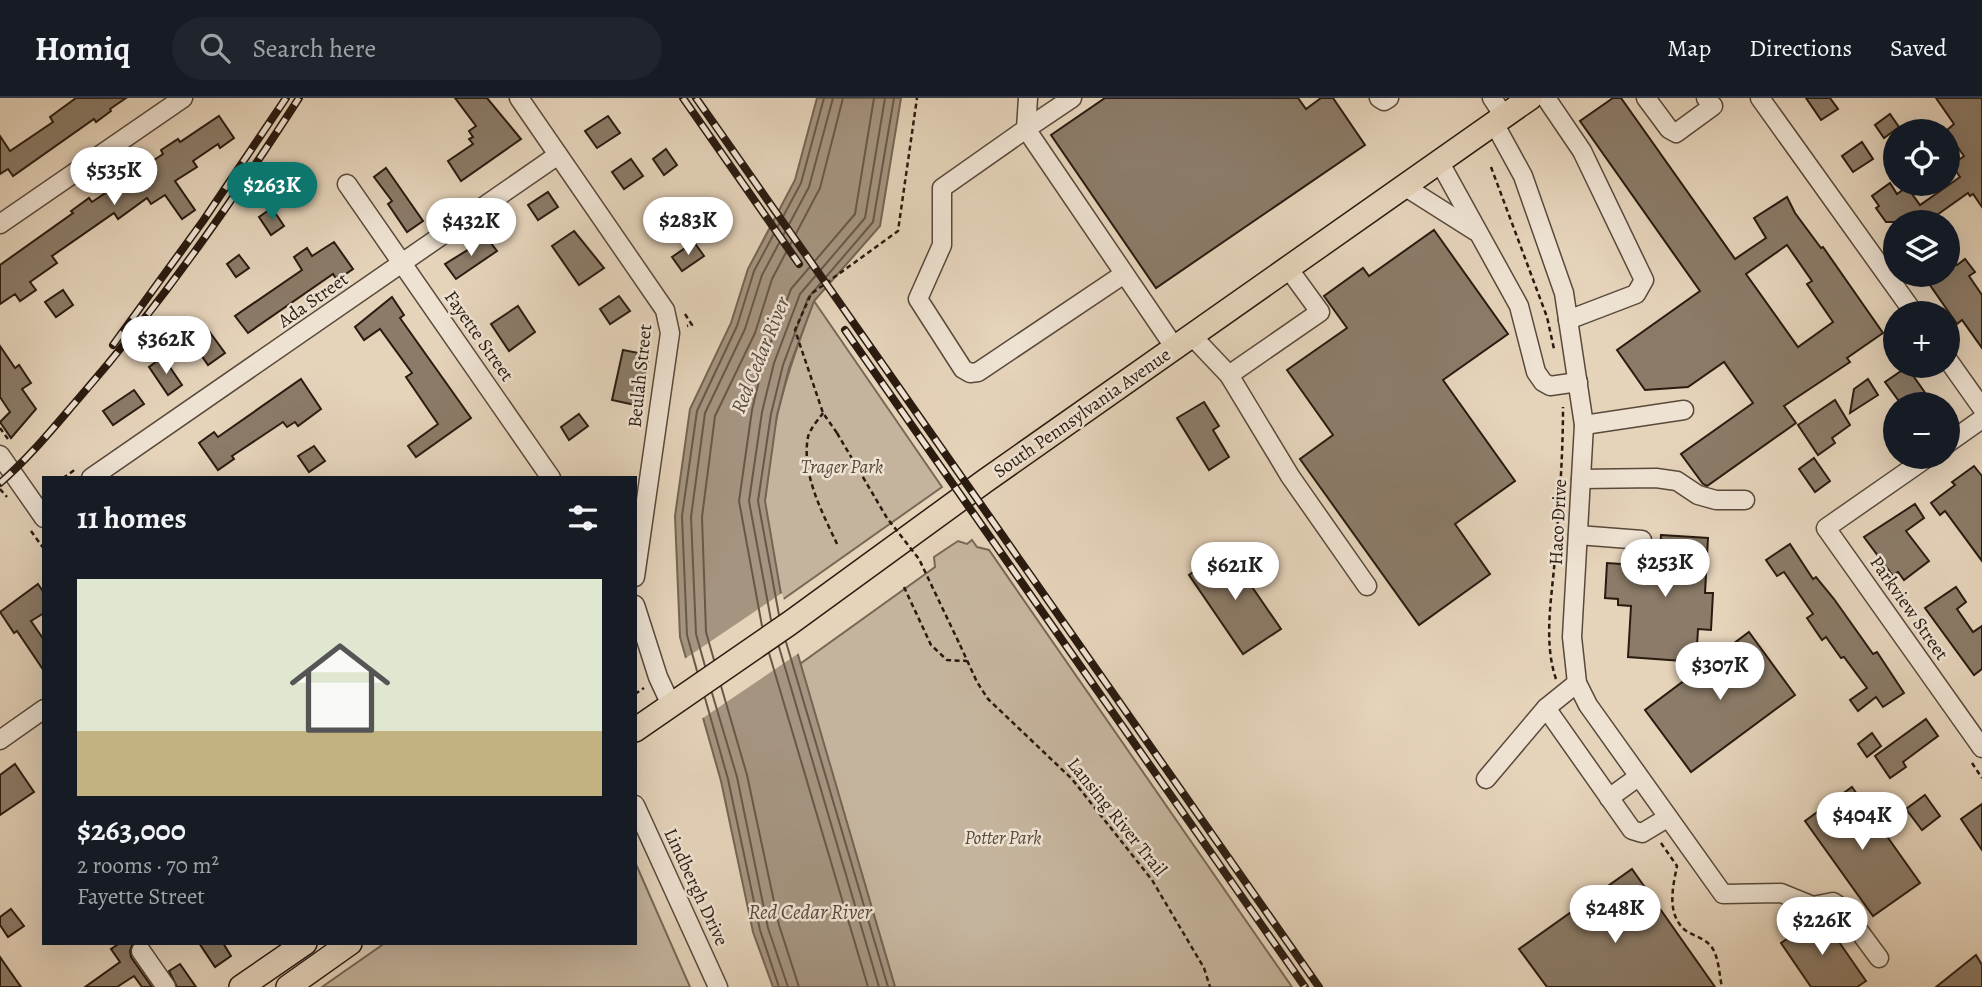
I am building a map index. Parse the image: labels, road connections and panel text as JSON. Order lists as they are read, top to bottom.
{
  "streets": {
    "main road": ["South Pennsylvania Avenue"],
    "street": [
      "Ada Street",
      "Fayette Street",
      "Beulah Street",
      "Haco Drive",
      "Parkview Street",
      "Lindbergh Drive"
    ],
    "path": ["Lansing River Trail"]
  },
  "crossings": [
    ["Ada Street", "Fayette Street"],
    ["Ada Street", "Beulah Street"],
    ["South Pennsylvania Avenue", "Haco Drive"]
  ],
  "water": ["Red Cedar River"],
  "parks": ["Trager Park", "Potter Park"],
  "page": {
    "header": "Homiq",
    "search": "Search here",
    "nav": ["Map", "Directions", "Saved"],
    "map_buttons": ["+", "−"],
    "price": [
      "$535K",
      "$263K",
      "$283K",
      "$432K",
      "$362K",
      "$253K",
      "$621K",
      "$307K",
      "$404K",
      "$248K",
      "$226K"
    ],
    "heading": "11 homes",
    "list": [
      {
        "name": "$263,000",
        "note": "2 rooms · 70 m² · Fayette Street"
      }
    ]
  }
}
